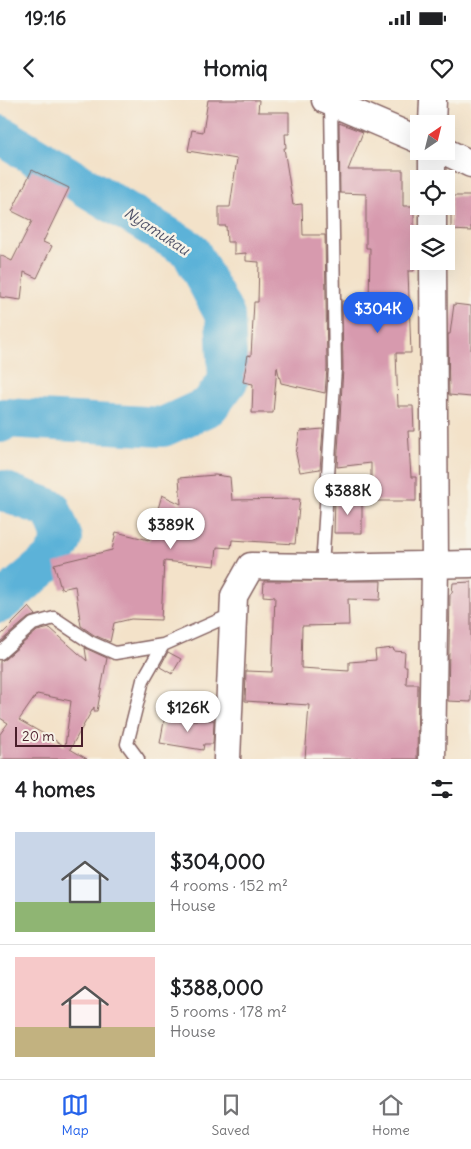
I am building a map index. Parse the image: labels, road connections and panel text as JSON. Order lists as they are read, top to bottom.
{
  "water": ["Nyamukau"],
  "scale_bar": "20 m",
  "north": "top right",
  "page": {
    "status": "19:16",
    "header": "Homiq",
    "price": [
      "$304K",
      "$388K",
      "$389K",
      "$126K"
    ],
    "scale": "20 m",
    "heading": "4 homes",
    "list": [
      {
        "name": "$304,000",
        "note": "4 rooms · 152 m² · House"
      },
      {
        "name": "$388,000",
        "note": "5 rooms · 178 m² · House"
      }
    ],
    "tabs": ["Map", "Saved", "Home"]
  }
}
